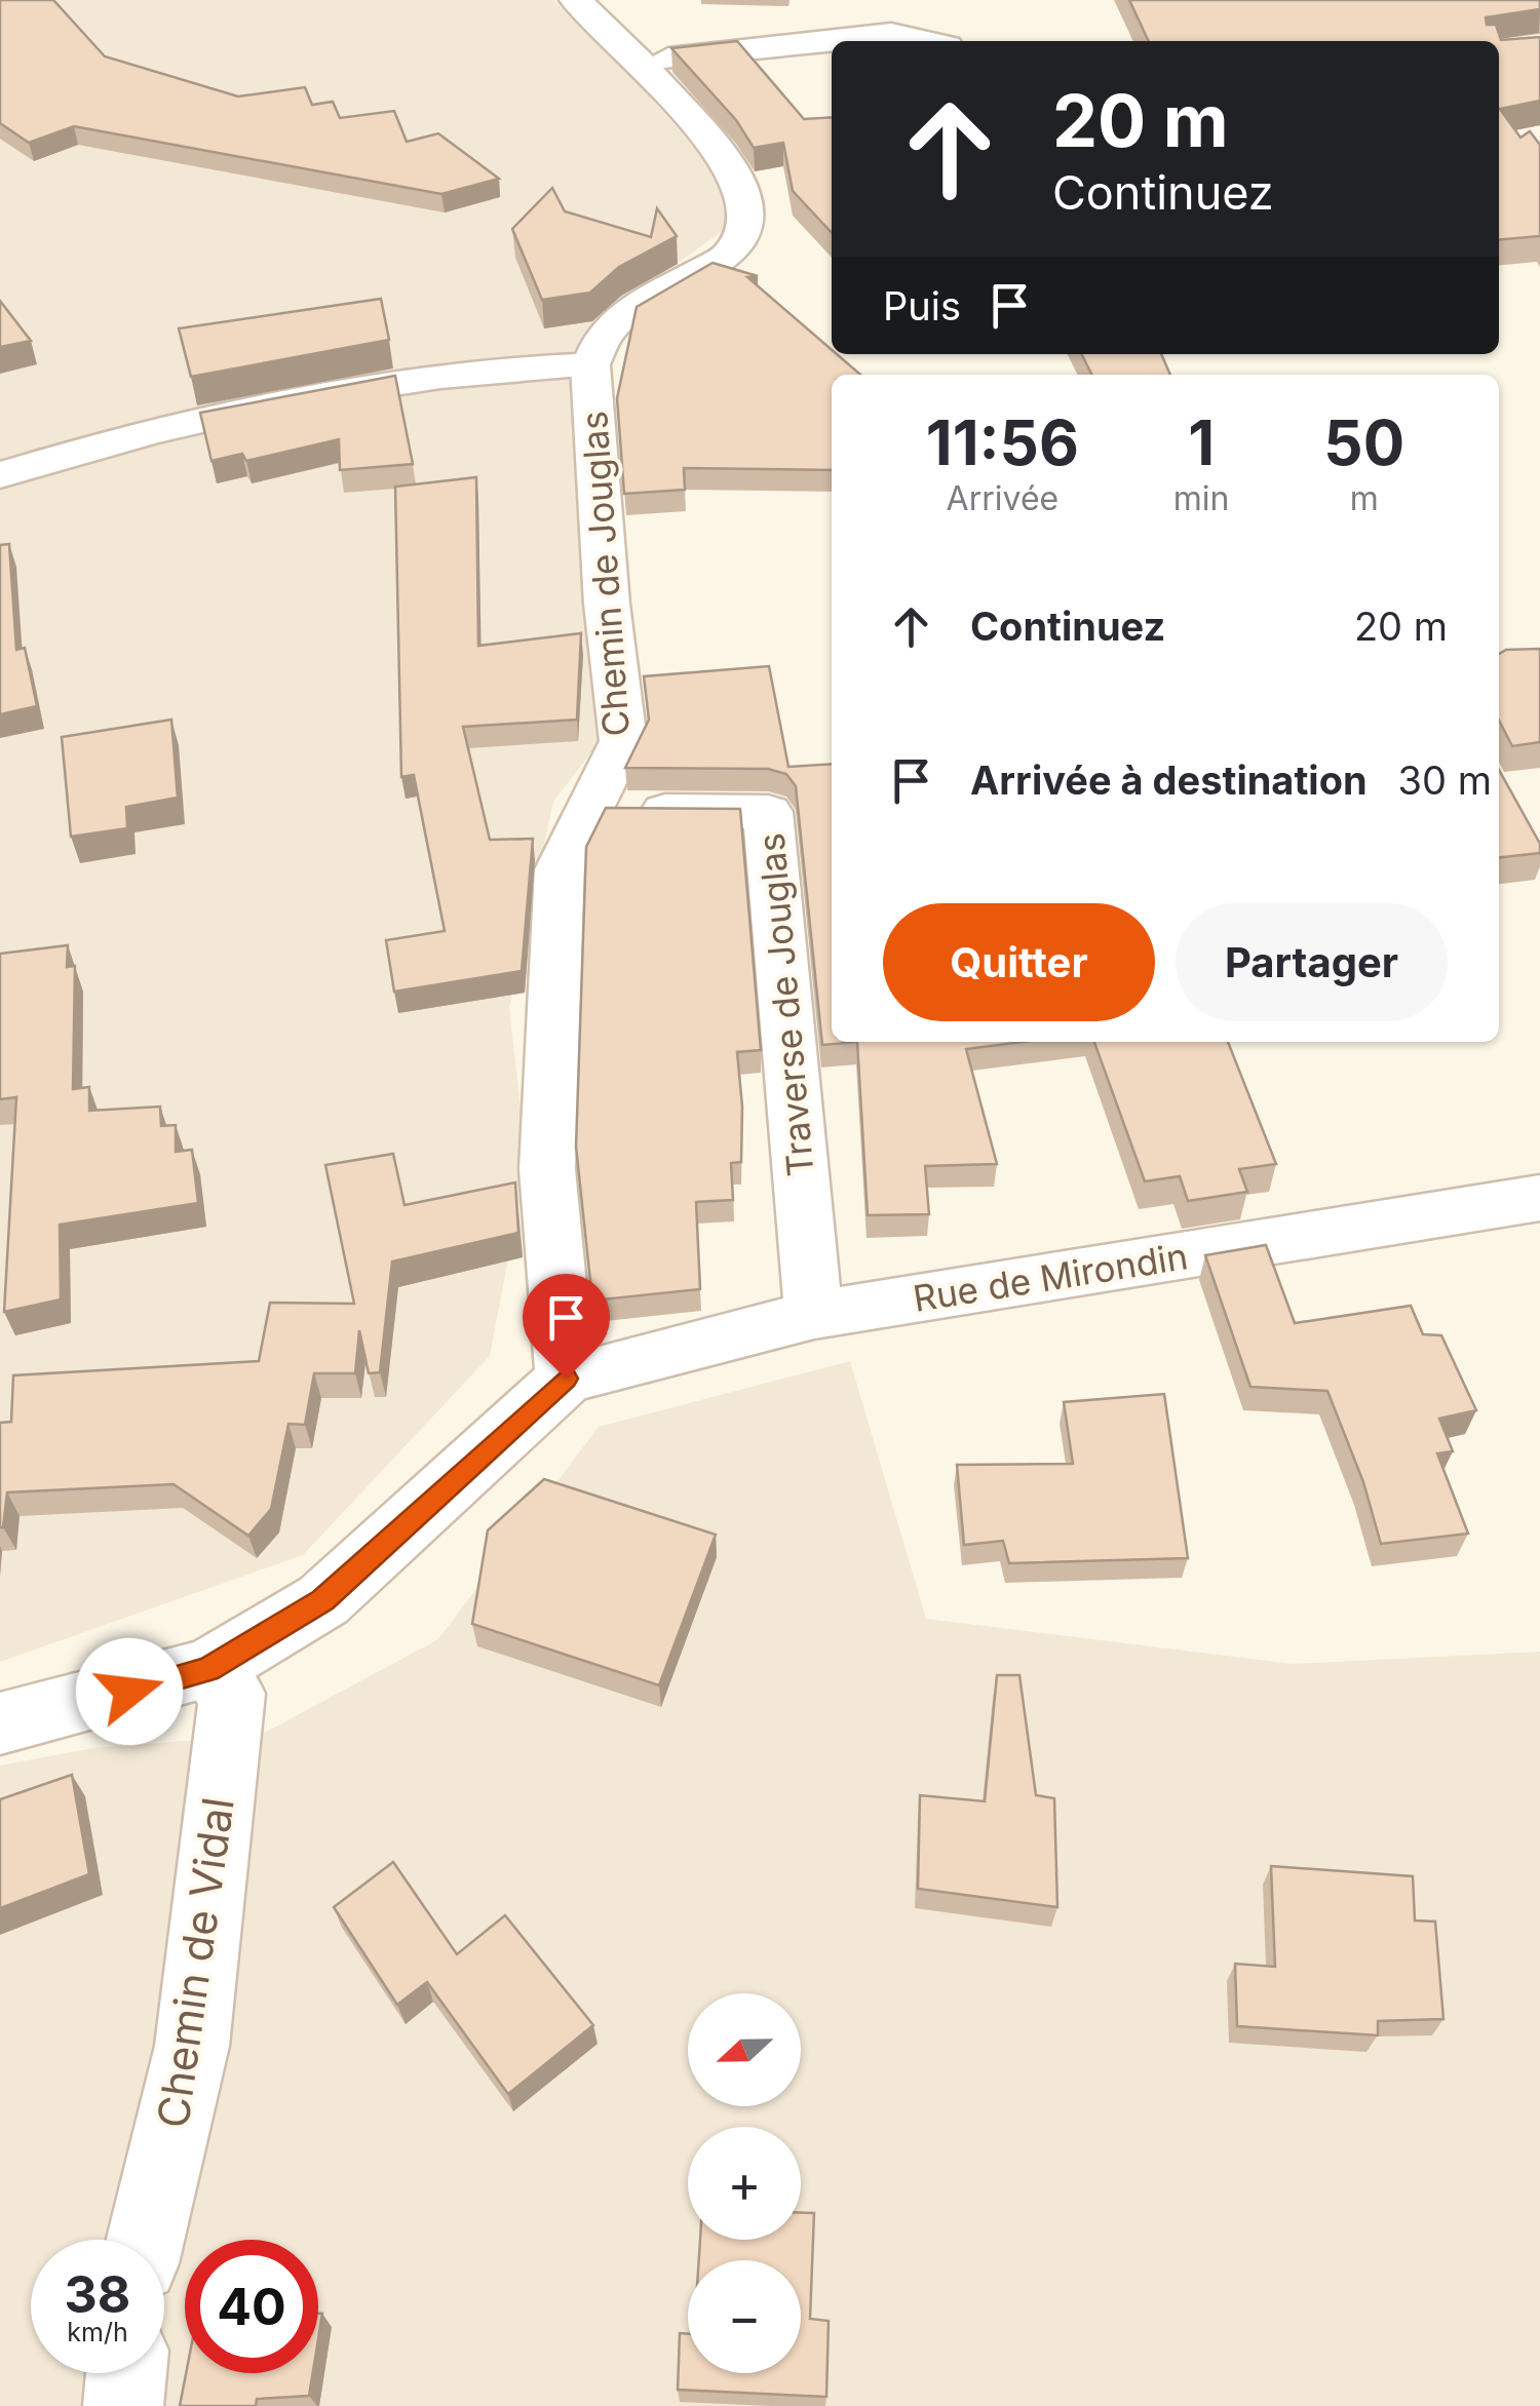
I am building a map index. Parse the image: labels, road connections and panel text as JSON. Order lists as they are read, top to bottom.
{
  "streets": {
    "street": [
      "Chemin de Jouglas",
      "Traverse de Jouglas",
      "Rue de Mirondin",
      "Chemin de Vidal"
    ]
  },
  "crossings": [
    ["Chemin de Jouglas", "Traverse de Jouglas"],
    ["Chemin de Jouglas", "Rue de Mirondin"],
    ["Traverse de Jouglas", "Rue de Mirondin"]
  ],
  "north": "left",
  "page": {
    "turn": ["20 m", "Continuez"],
    "then": "Puis",
    "eta": [
      "11:56",
      "Arrivée",
      "1",
      "min",
      "50",
      "m"
    ],
    "list": [
      {
        "name": "Continuez",
        "value": "20 m"
      },
      {
        "name": "Arrivée à destination",
        "value": "30 m"
      }
    ],
    "buttons": ["Quitter", "Partager"],
    "map_buttons": ["+", "−"],
    "speed": "38 km/h",
    "limit": "40"
  }
}
